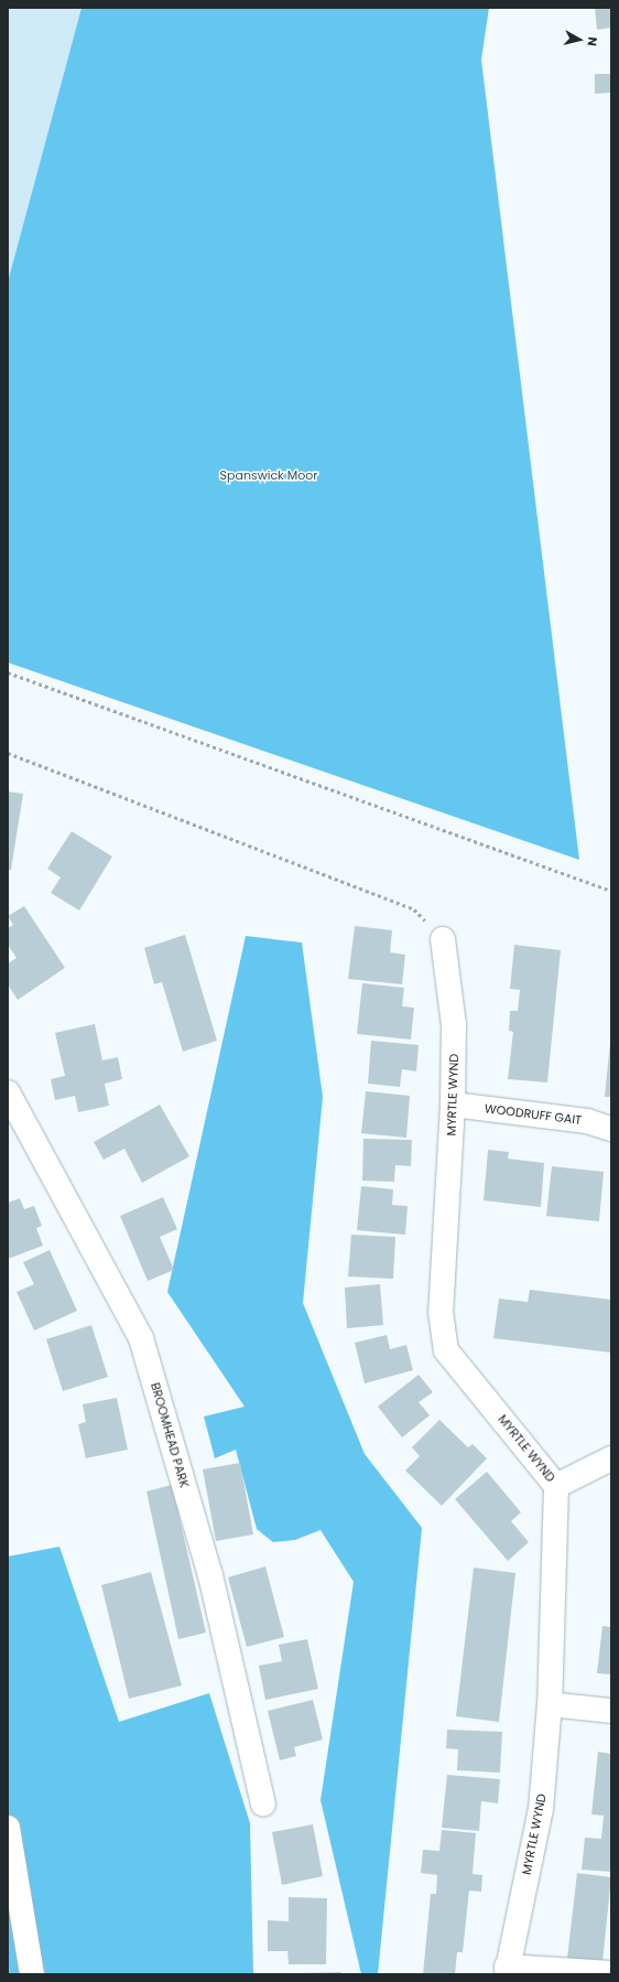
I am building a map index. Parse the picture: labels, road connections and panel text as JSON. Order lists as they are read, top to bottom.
{
  "streets": {
    "street": ["MYRTLE WYND", "WOODRUFF GAIT", "BROOMHEAD PARK"]
  },
  "crossings": [
    ["MYRTLE WYND", "WOODRUFF GAIT"]
  ],
  "parks": ["Spanswick Moor"],
  "north": "right"
}
